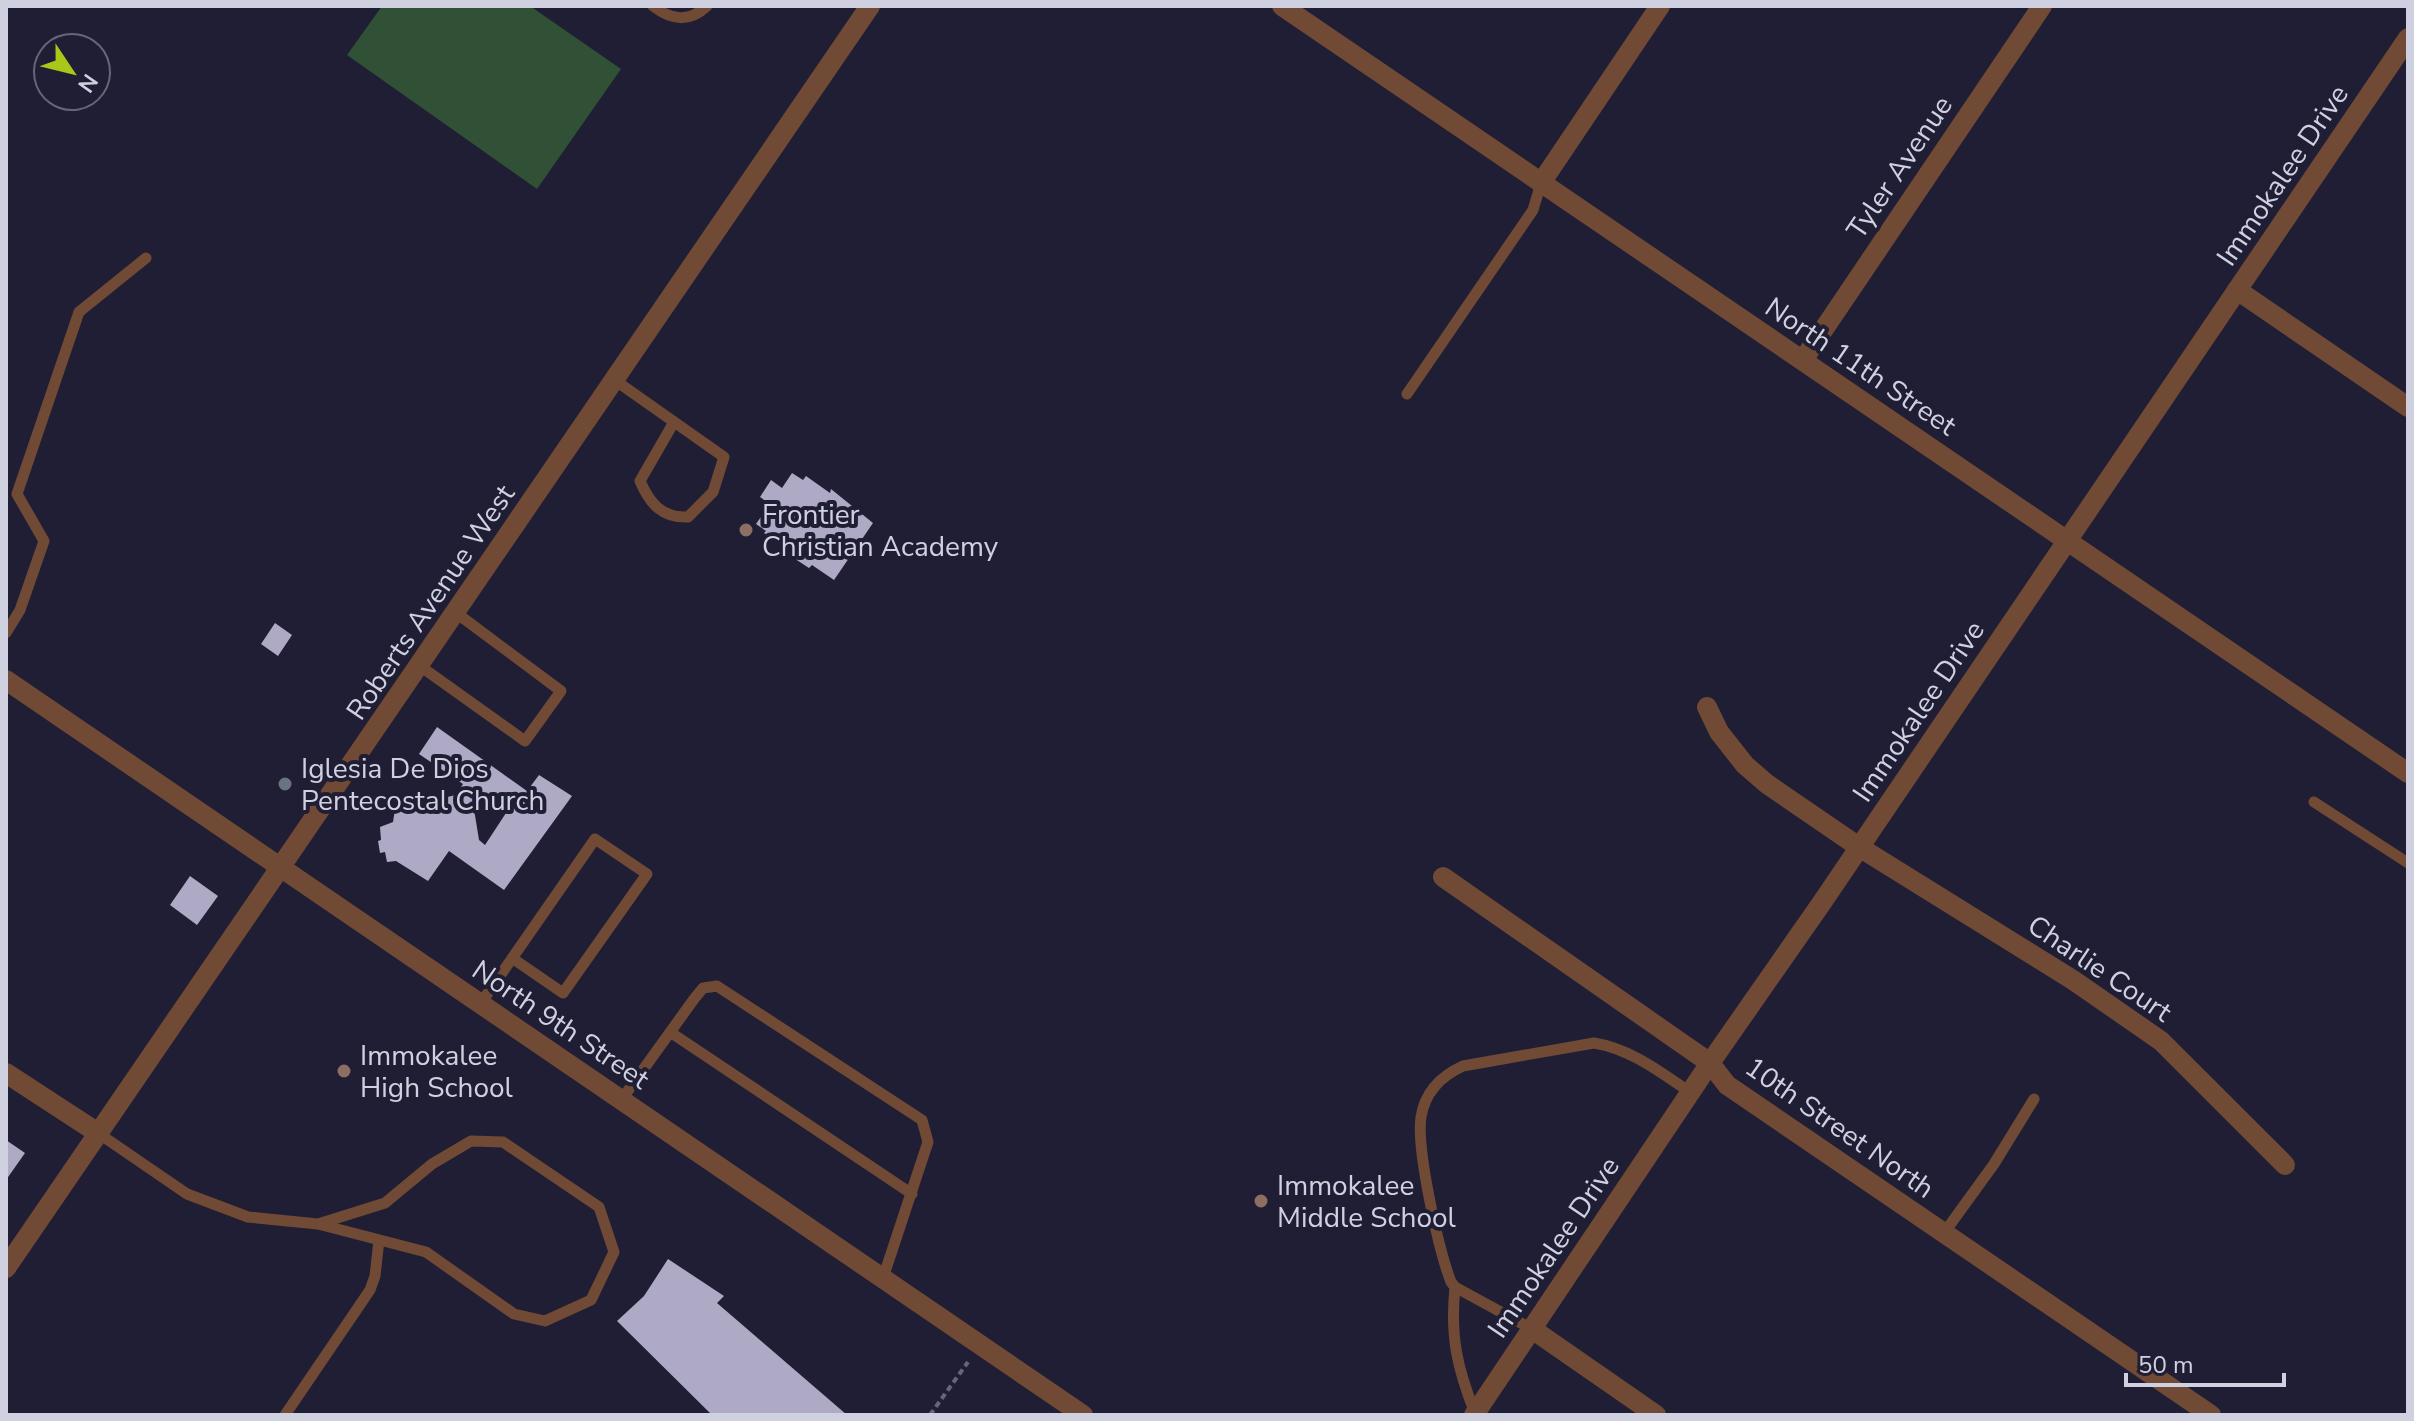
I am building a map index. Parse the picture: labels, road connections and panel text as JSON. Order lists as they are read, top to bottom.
{
  "streets": {
    "street": [
      "Tyler Avenue",
      "Immokalee Drive",
      "North 11th Street",
      "Roberts Avenue West",
      "Charlie Court",
      "North 9th Street",
      "10th Street North"
    ]
  },
  "crossings": [
    ["Tyler Avenue", "North 11th Street"],
    ["Immokalee Drive", "North 11th Street"],
    ["Immokalee Drive", "Charlie Court"],
    ["Immokalee Drive", "10th Street North"],
    ["Roberts Avenue West", "North 9th Street"]
  ],
  "places": [
    "Frontier Christian Academy",
    "Iglesia De Dios Pentecostal Church",
    "Immokalee High School",
    "Immokalee Middle School"
  ],
  "scale_bar": "50 m",
  "north": "bottom right"
}
